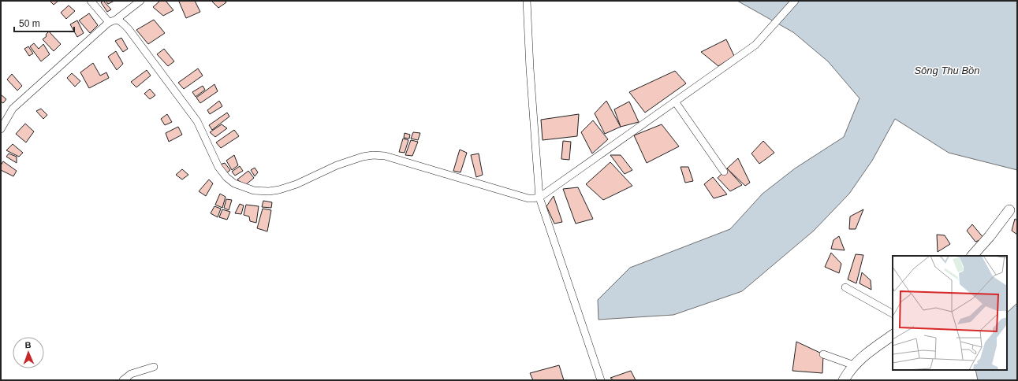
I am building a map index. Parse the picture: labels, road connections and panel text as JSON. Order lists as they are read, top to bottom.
{
  "water": ["Sông Thu Bồn"],
  "scale_bar": "50 m",
  "north": "top"
}
